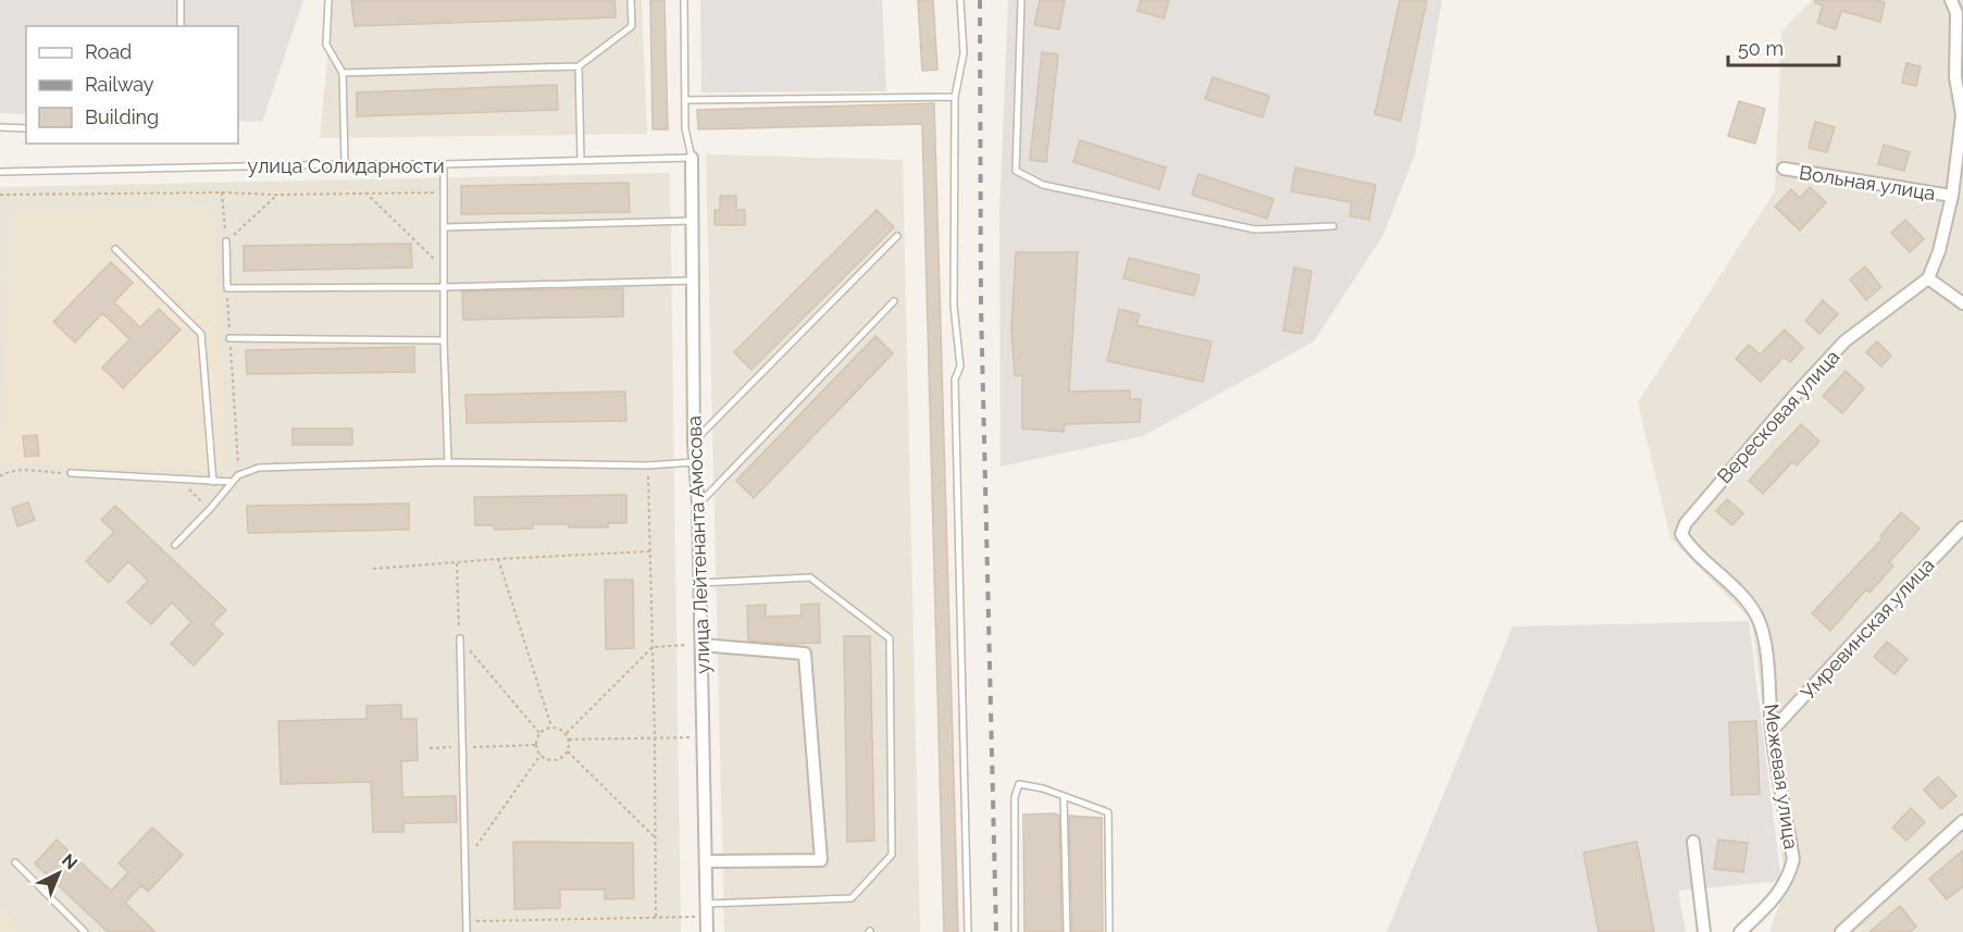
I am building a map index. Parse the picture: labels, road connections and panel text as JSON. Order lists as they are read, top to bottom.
{
  "streets": {
    "street": [
      "Вольная улица",
      "Вересковая улица",
      "улица Лейтенанта Амосова",
      "Умревинская улица",
      "Межевая улица"
    ],
    "lane": ["улица Солидарности"]
  },
  "crossings": [
    ["улица Солидарности", "улица Лейтенанта Амосова"],
    ["Вересковая улица", "Межевая улица"],
    ["Умревинская улица", "Межевая улица"]
  ],
  "legend": ["Road", "Railway", "Building"],
  "scale_bar": "50 m",
  "north": "top right"
}
